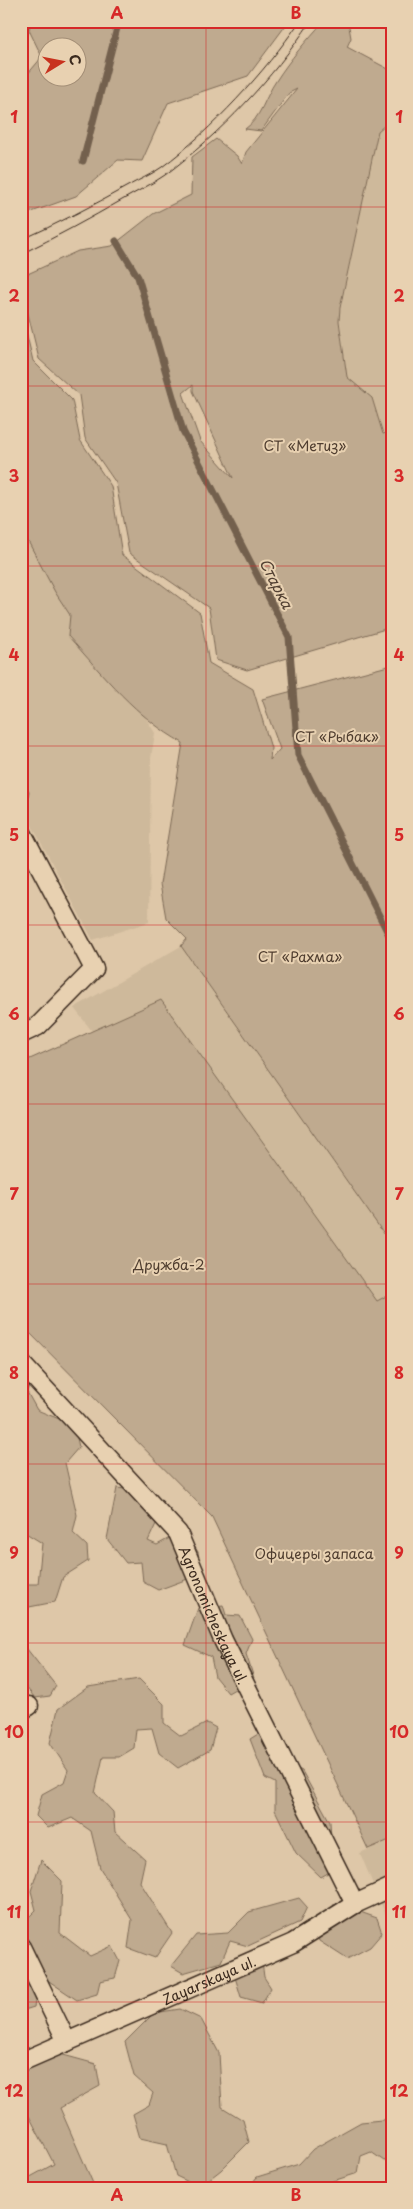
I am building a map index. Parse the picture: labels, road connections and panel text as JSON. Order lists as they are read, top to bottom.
{
  "streets": {
    "street": ["Agronomicheskaya ul.", "Zayarskaya ul."]
  },
  "crossings": [
    ["Agronomicheskaya ul.", "Zayarskaya ul."]
  ],
  "water": ["Старка"],
  "parks": [
    "СТ «Метиз»",
    "СТ «Рыбак»",
    "СТ «Рахма»",
    "Дружба-2",
    "Офицеры запаса"
  ],
  "north": "right",
  "grid": {
    "columns": ["A", "B"],
    "rows": [
      "1",
      "2",
      "3",
      "4",
      "5",
      "6",
      "7",
      "8",
      "9",
      "10",
      "11",
      "12"
    ]
  }
}
